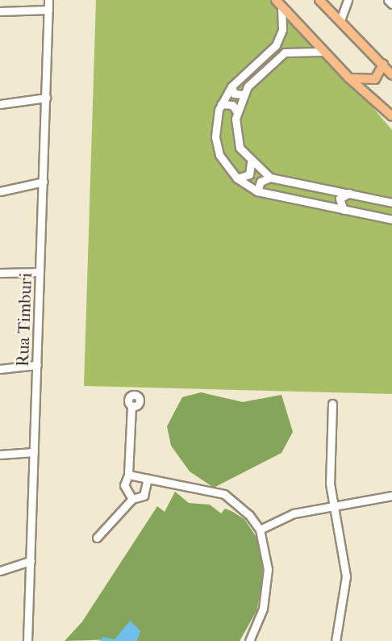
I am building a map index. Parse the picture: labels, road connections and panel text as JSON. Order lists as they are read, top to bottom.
{
  "streets": {
    "street": ["Rua Timburi"]
  }
}
